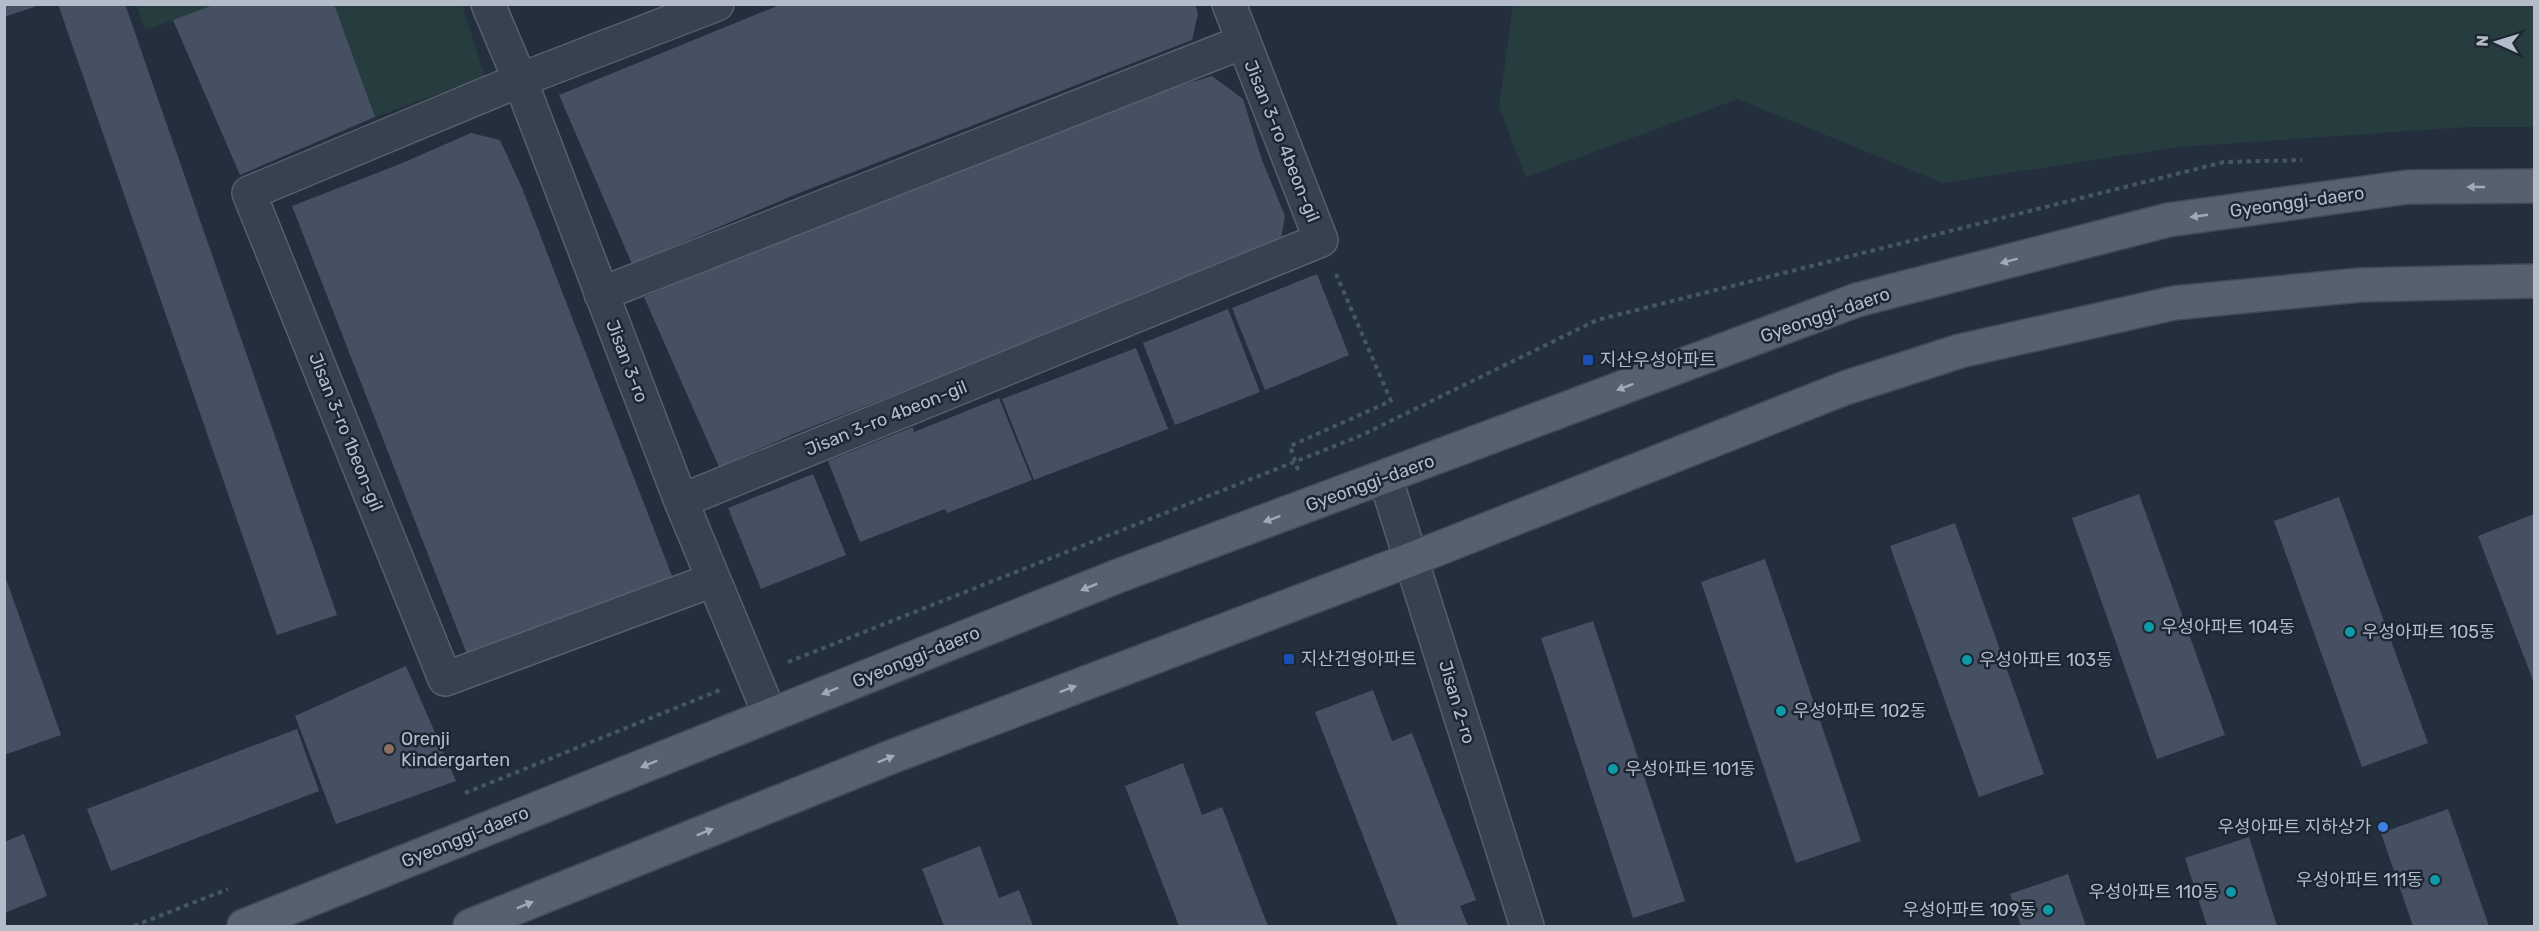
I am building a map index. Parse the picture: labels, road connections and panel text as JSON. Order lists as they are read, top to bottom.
{
  "streets": {
    "main road": ["Gyeonggi-daero"],
    "street": [
      "Jisan 3-ro 4beon-gil",
      "Jisan 3-ro",
      "Jisan 3-ro 1beon-gil",
      "Jisan 2-ro"
    ]
  },
  "crossings": [
    ["Jisan 3-ro 4beon-gil", "Jisan 3-ro"],
    ["Gyeonggi-daero", "Jisan 3-ro"],
    ["Gyeonggi-daero", "Jisan 2-ro"],
    ["Jisan 3-ro", "Jisan 3-ro 1beon-gil"]
  ],
  "places": {
    "transit": ["지산우성아파트", "지산건영아파트"],
    "other": [
      "우성아파트 104동",
      "우성아파트 105동",
      "우성아파트 103동",
      "우성아파트 102동",
      "Orenji Kindergarten",
      "우성아파트 101동",
      "우성아파트 지하상가",
      "우성아파트 111동",
      "우성아파트 110동",
      "우성아파트 109동"
    ]
  },
  "north": "left"
}
